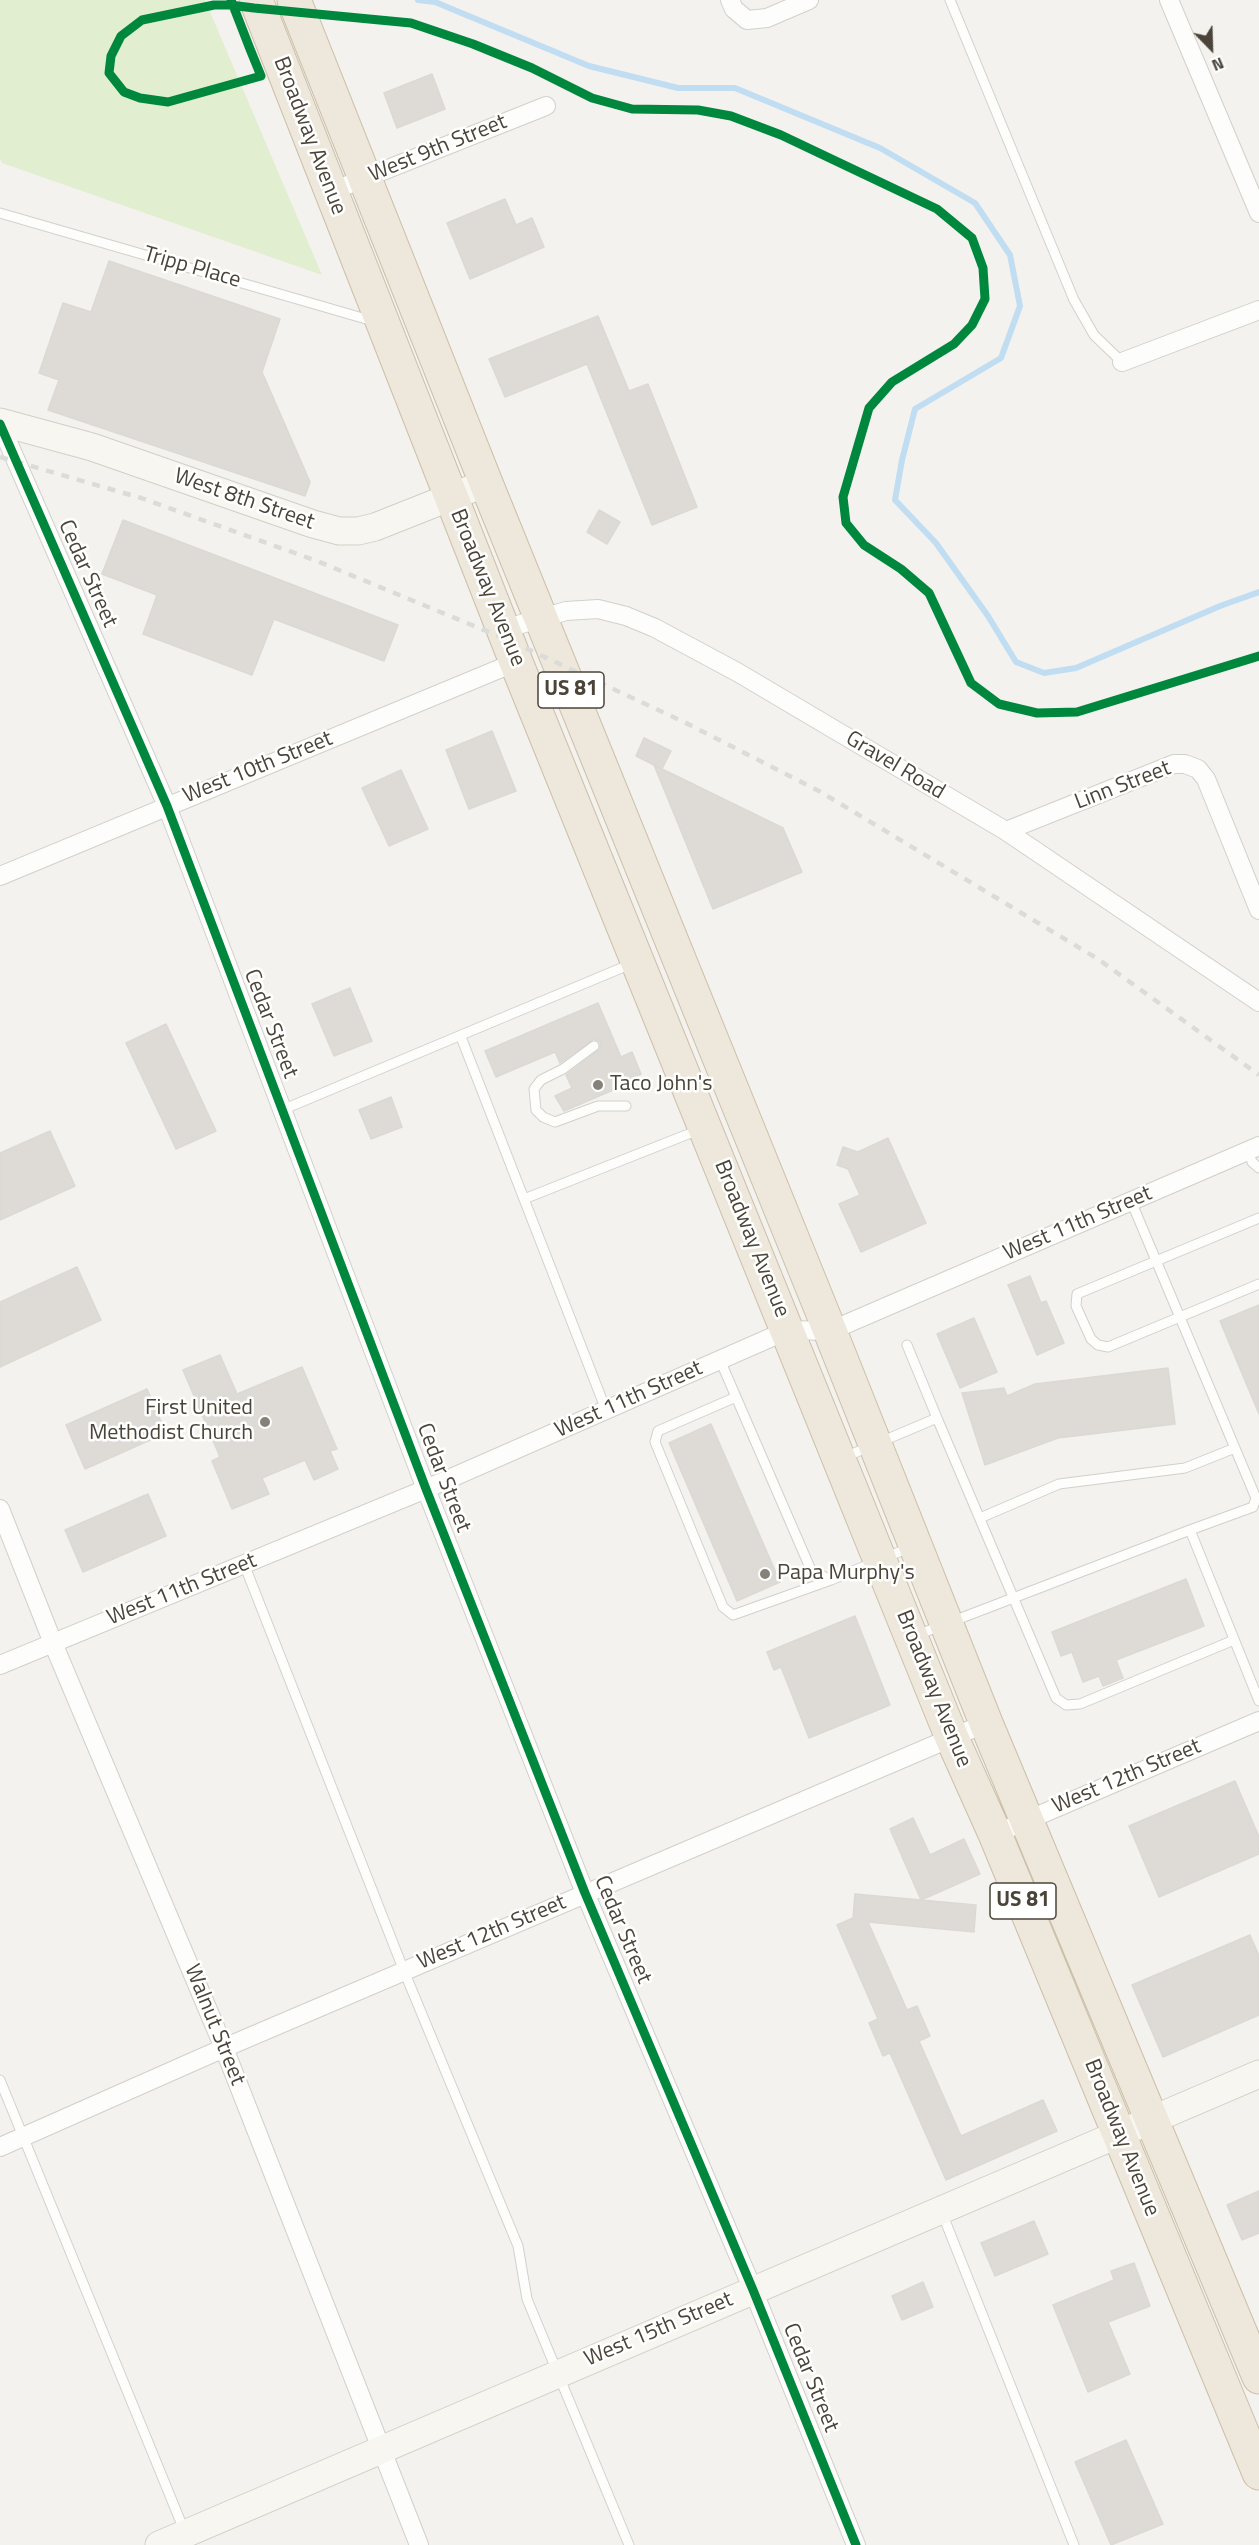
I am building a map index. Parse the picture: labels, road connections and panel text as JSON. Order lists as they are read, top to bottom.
{
  "streets": {
    "highway": ["Broadway Avenue", "US 81"],
    "street": [
      "West 9th Street",
      "West 8th Street",
      "Cedar Street",
      "Gravel Road",
      "West 10th Street",
      "Linn Street",
      "West 11th Street",
      "West 12th Street",
      "Walnut Street",
      "West 15th Street"
    ],
    "lane": ["Tripp Place"]
  },
  "crossings": [
    ["Broadway Avenue", "West 9th Street"],
    ["Broadway Avenue", "Tripp Place"],
    ["Broadway Avenue", "West 8th Street"],
    ["Broadway Avenue", "Gravel Road"],
    ["Broadway Avenue", "West 10th Street"],
    ["Broadway Avenue", "West 11th Street"],
    ["Broadway Avenue", "West 12th Street"],
    ["Broadway Avenue", "West 15th Street"],
    ["West 8th Street", "Cedar Street"],
    ["Cedar Street", "West 10th Street"],
    ["Cedar Street", "West 11th Street"],
    ["Cedar Street", "West 12th Street"],
    ["Cedar Street", "West 15th Street"],
    ["Gravel Road", "Linn Street"],
    ["West 11th Street", "Walnut Street"],
    ["West 12th Street", "Walnut Street"],
    ["Walnut Street", "West 15th Street"]
  ],
  "places": ["Taco John's", "First United Methodist Church", "Papa Murphy's"],
  "north": "bottom right"
}
